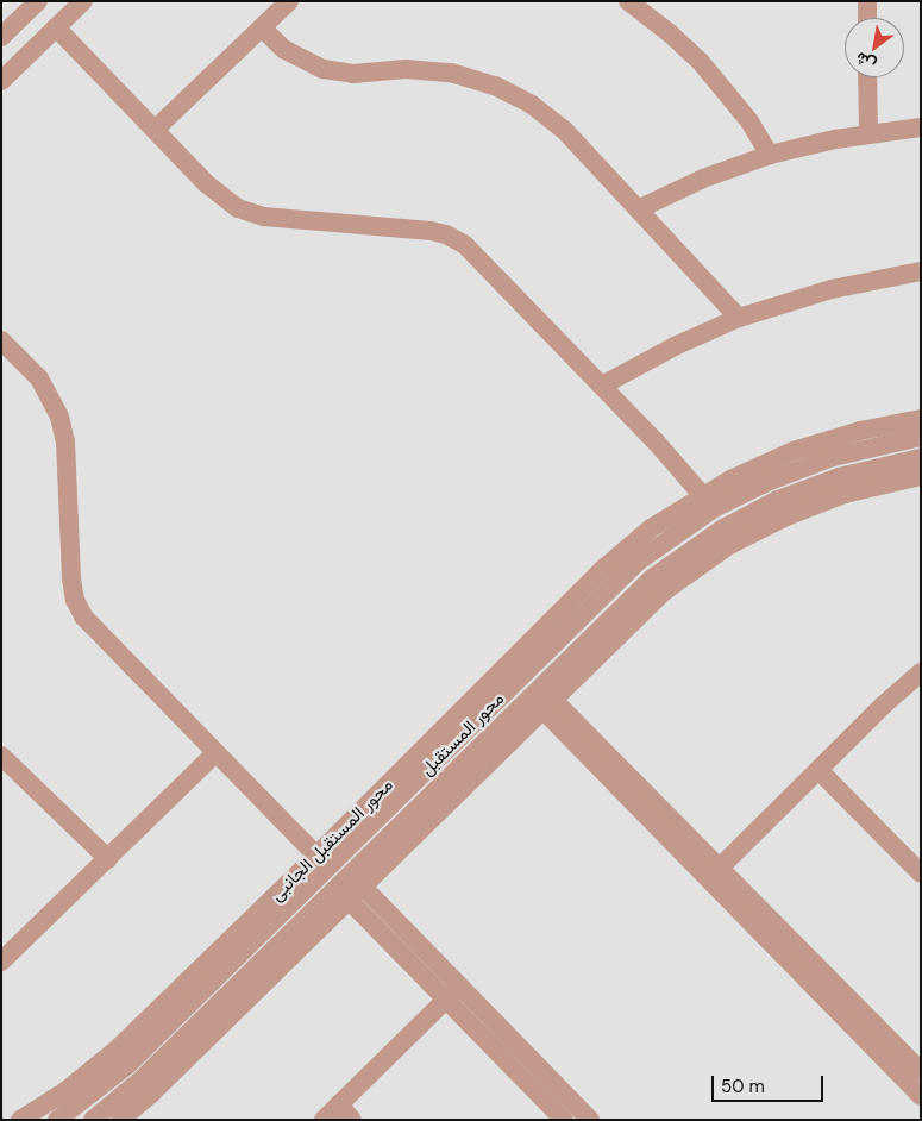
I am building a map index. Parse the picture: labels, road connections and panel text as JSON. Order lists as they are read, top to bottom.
{
  "streets": {
    "street": ["محور المستقبل", "محور المستقبل الجانبى"]
  },
  "crossings": [
    ["محور المستقبل", "محور المستقبل الجانبى"]
  ],
  "scale_bar": "50 m",
  "north": "bottom left"
}
